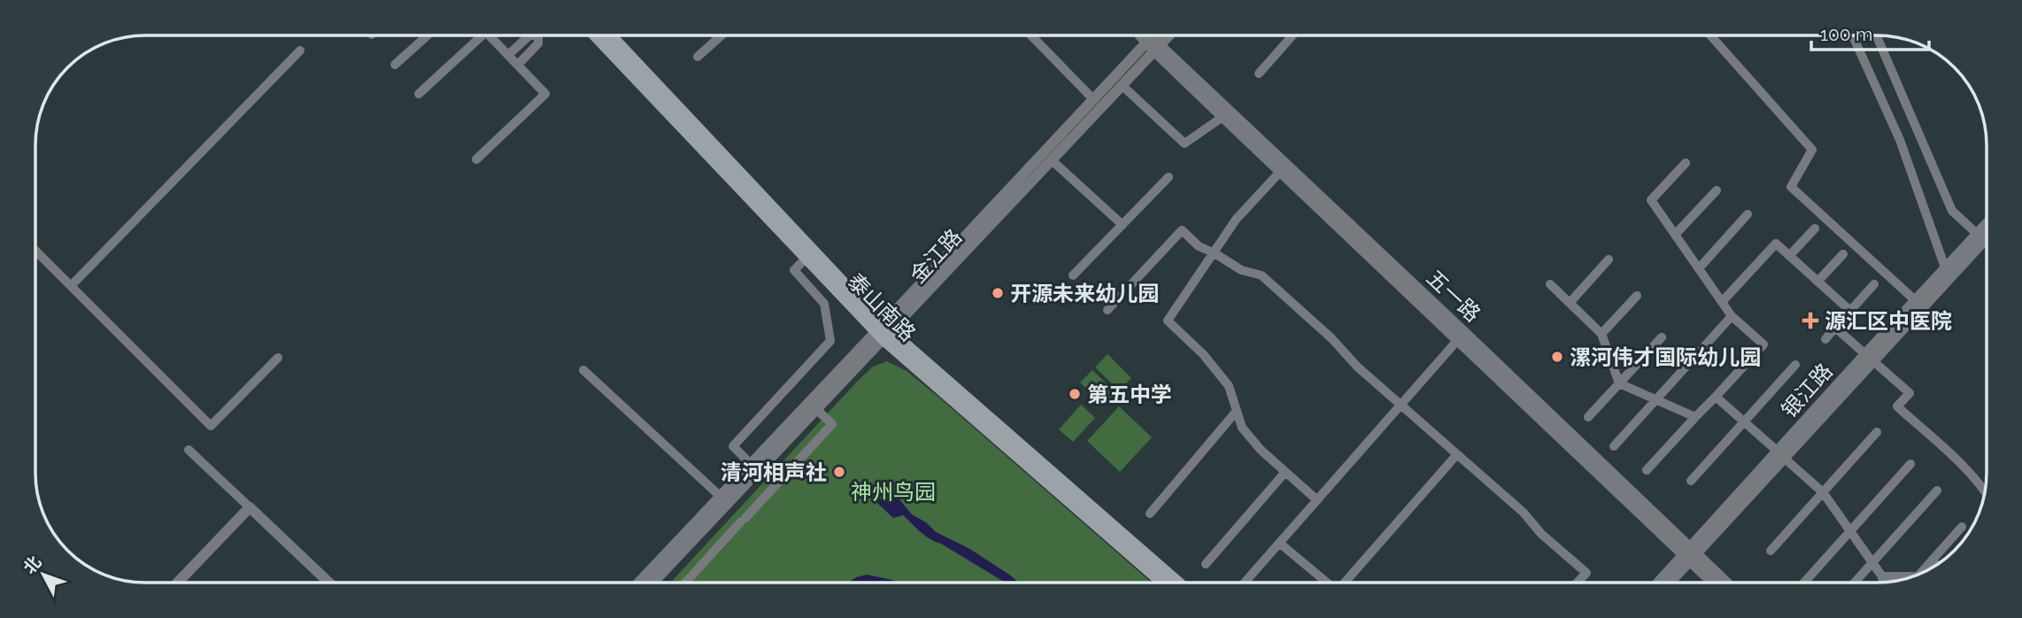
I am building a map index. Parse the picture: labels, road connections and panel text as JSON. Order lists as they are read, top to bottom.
{
  "streets": {
    "main road": ["泰山南路"],
    "street": ["金江路", "五一路", "银江路"]
  },
  "crossings": [
    ["金江路", "五一路"],
    ["金江路", "泰山南路"],
    ["五一路", "银江路"]
  ],
  "parks": ["神州鸟园"],
  "places": {
    "other": [
      "开源未来幼儿园",
      "漯河伟才国际幼儿园",
      "第五中学",
      "清河相声社"
    ],
    "health": ["源汇区中医院"]
  },
  "scale_bar": "100 m",
  "north": "top left"
}
